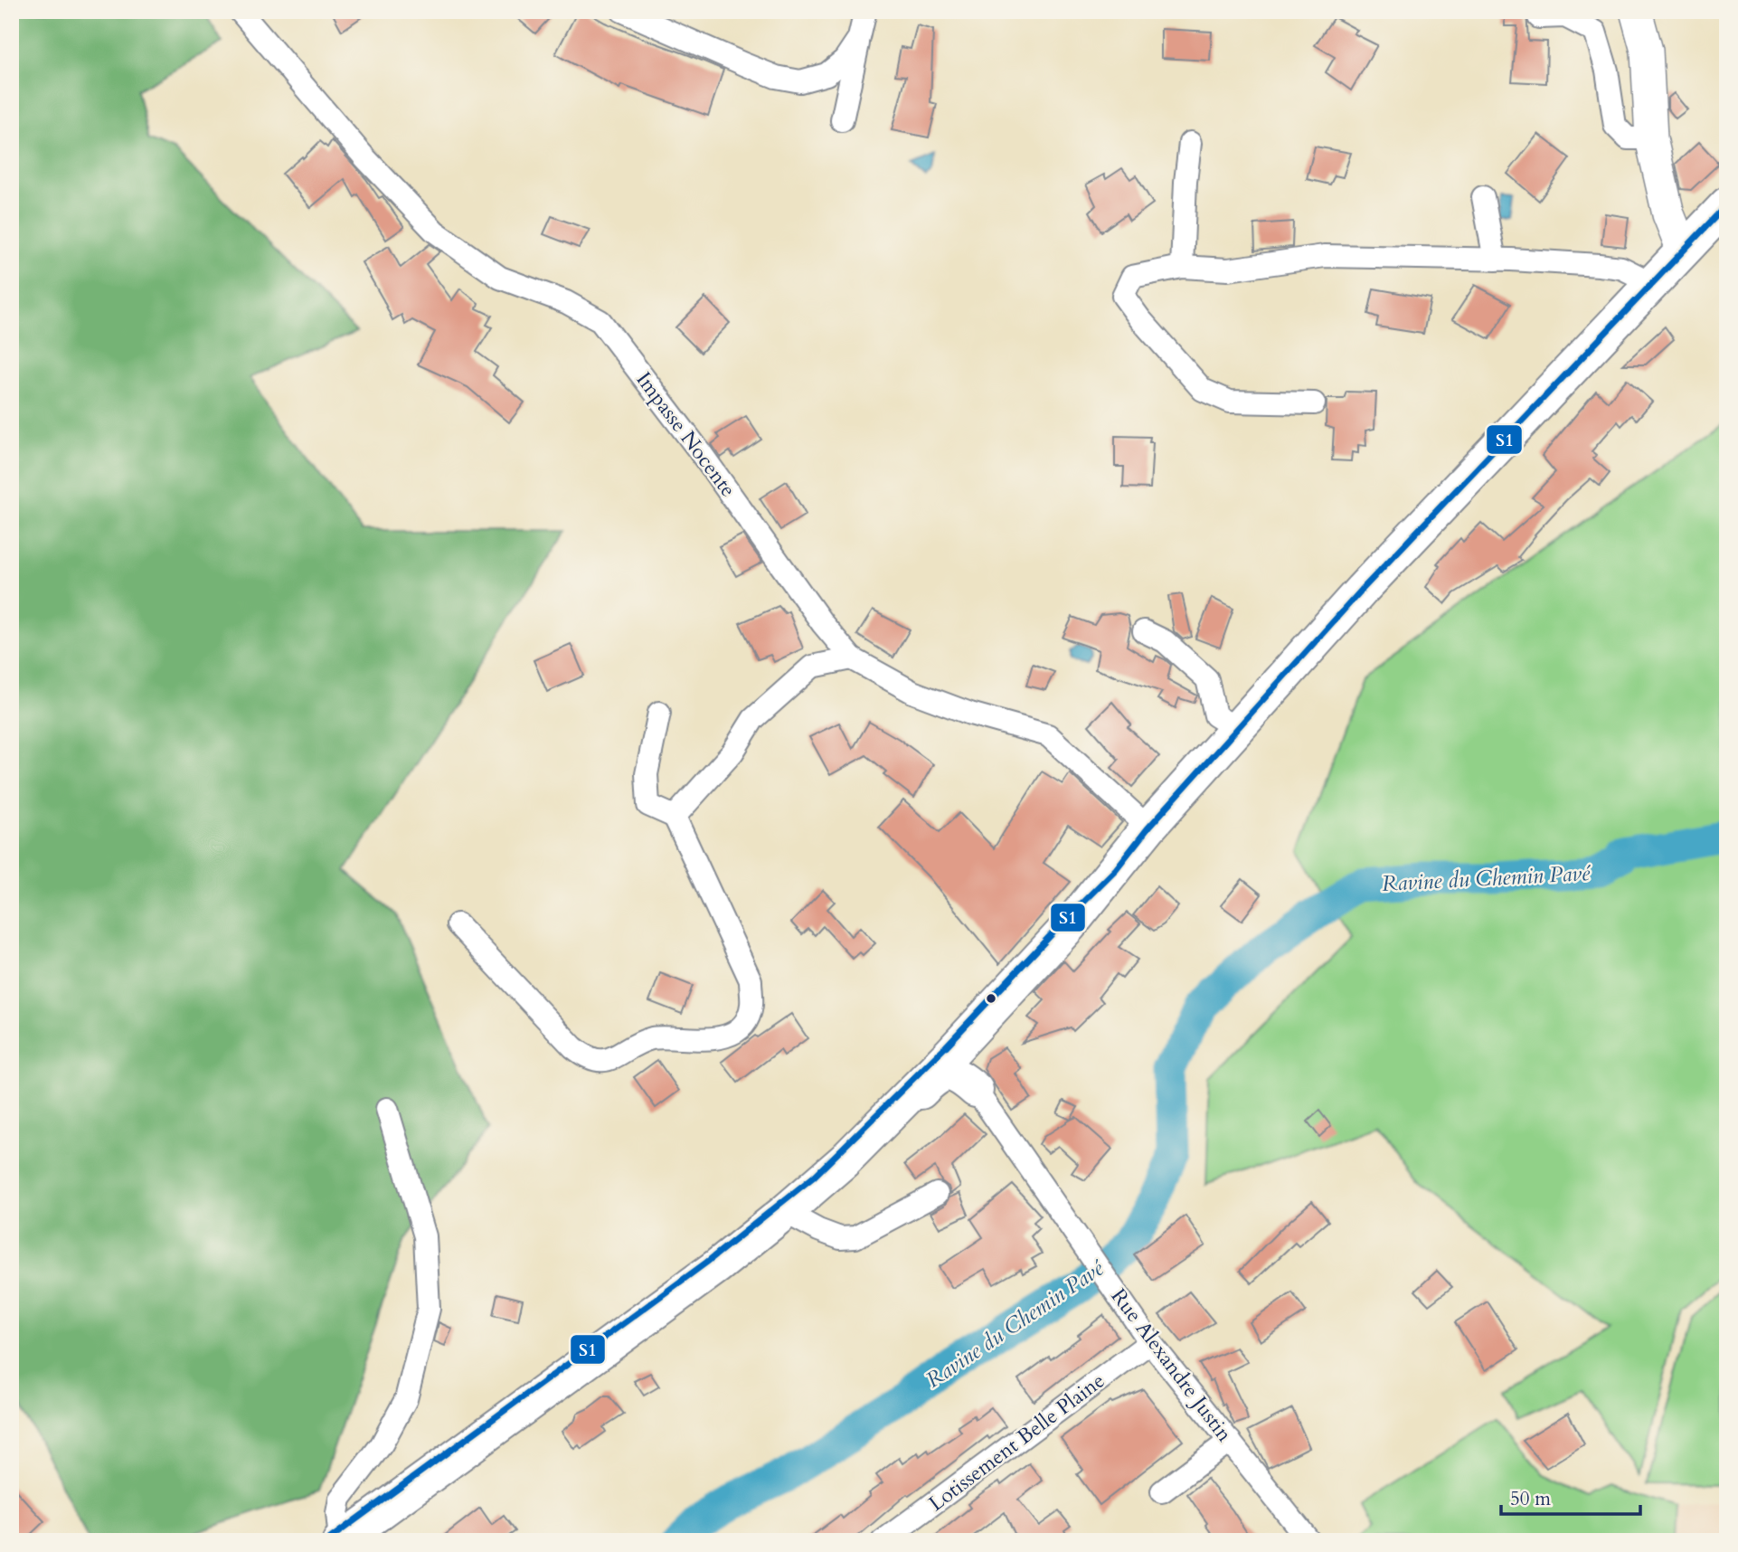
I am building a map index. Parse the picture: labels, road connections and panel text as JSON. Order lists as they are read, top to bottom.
{
  "streets": {
    "street": ["Impasse Nocente", "Rue Alexandre Justin", "Lotissement Belle Plaine"]
  },
  "crossings": [
    ["Rue Alexandre Justin", "Lotissement Belle Plaine"]
  ],
  "water": ["Ravine du Chemin Pavé"],
  "lines": ["transit line S1"],
  "scale_bar": "50 m"
}
